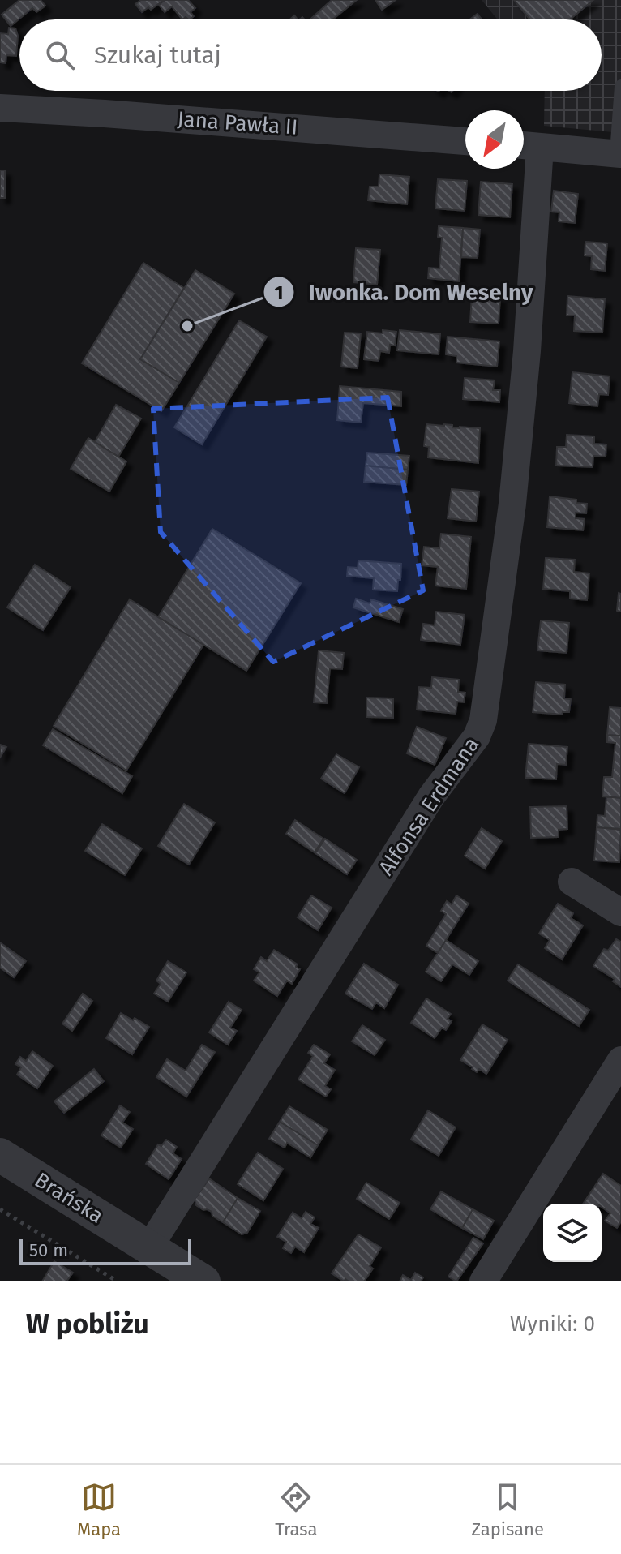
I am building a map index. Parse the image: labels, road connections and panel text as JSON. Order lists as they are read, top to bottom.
{
  "streets": {
    "street": ["Jana Pawła II", "Alfonsa Erdmana", "Brańska"]
  },
  "crossings": [
    ["Alfonsa Erdmana", "Brańska"]
  ],
  "places": ["Iwonka. Dom Weselny"],
  "scale_bar": "50 m",
  "north": "bottom left",
  "page": {
    "search": "Szukaj tutaj",
    "scale": "50 m",
    "heading": ["W pobliżu", "Wyniki: 0"],
    "nav": ["Mapa", "Trasa", "Zapisane"]
  }
}
